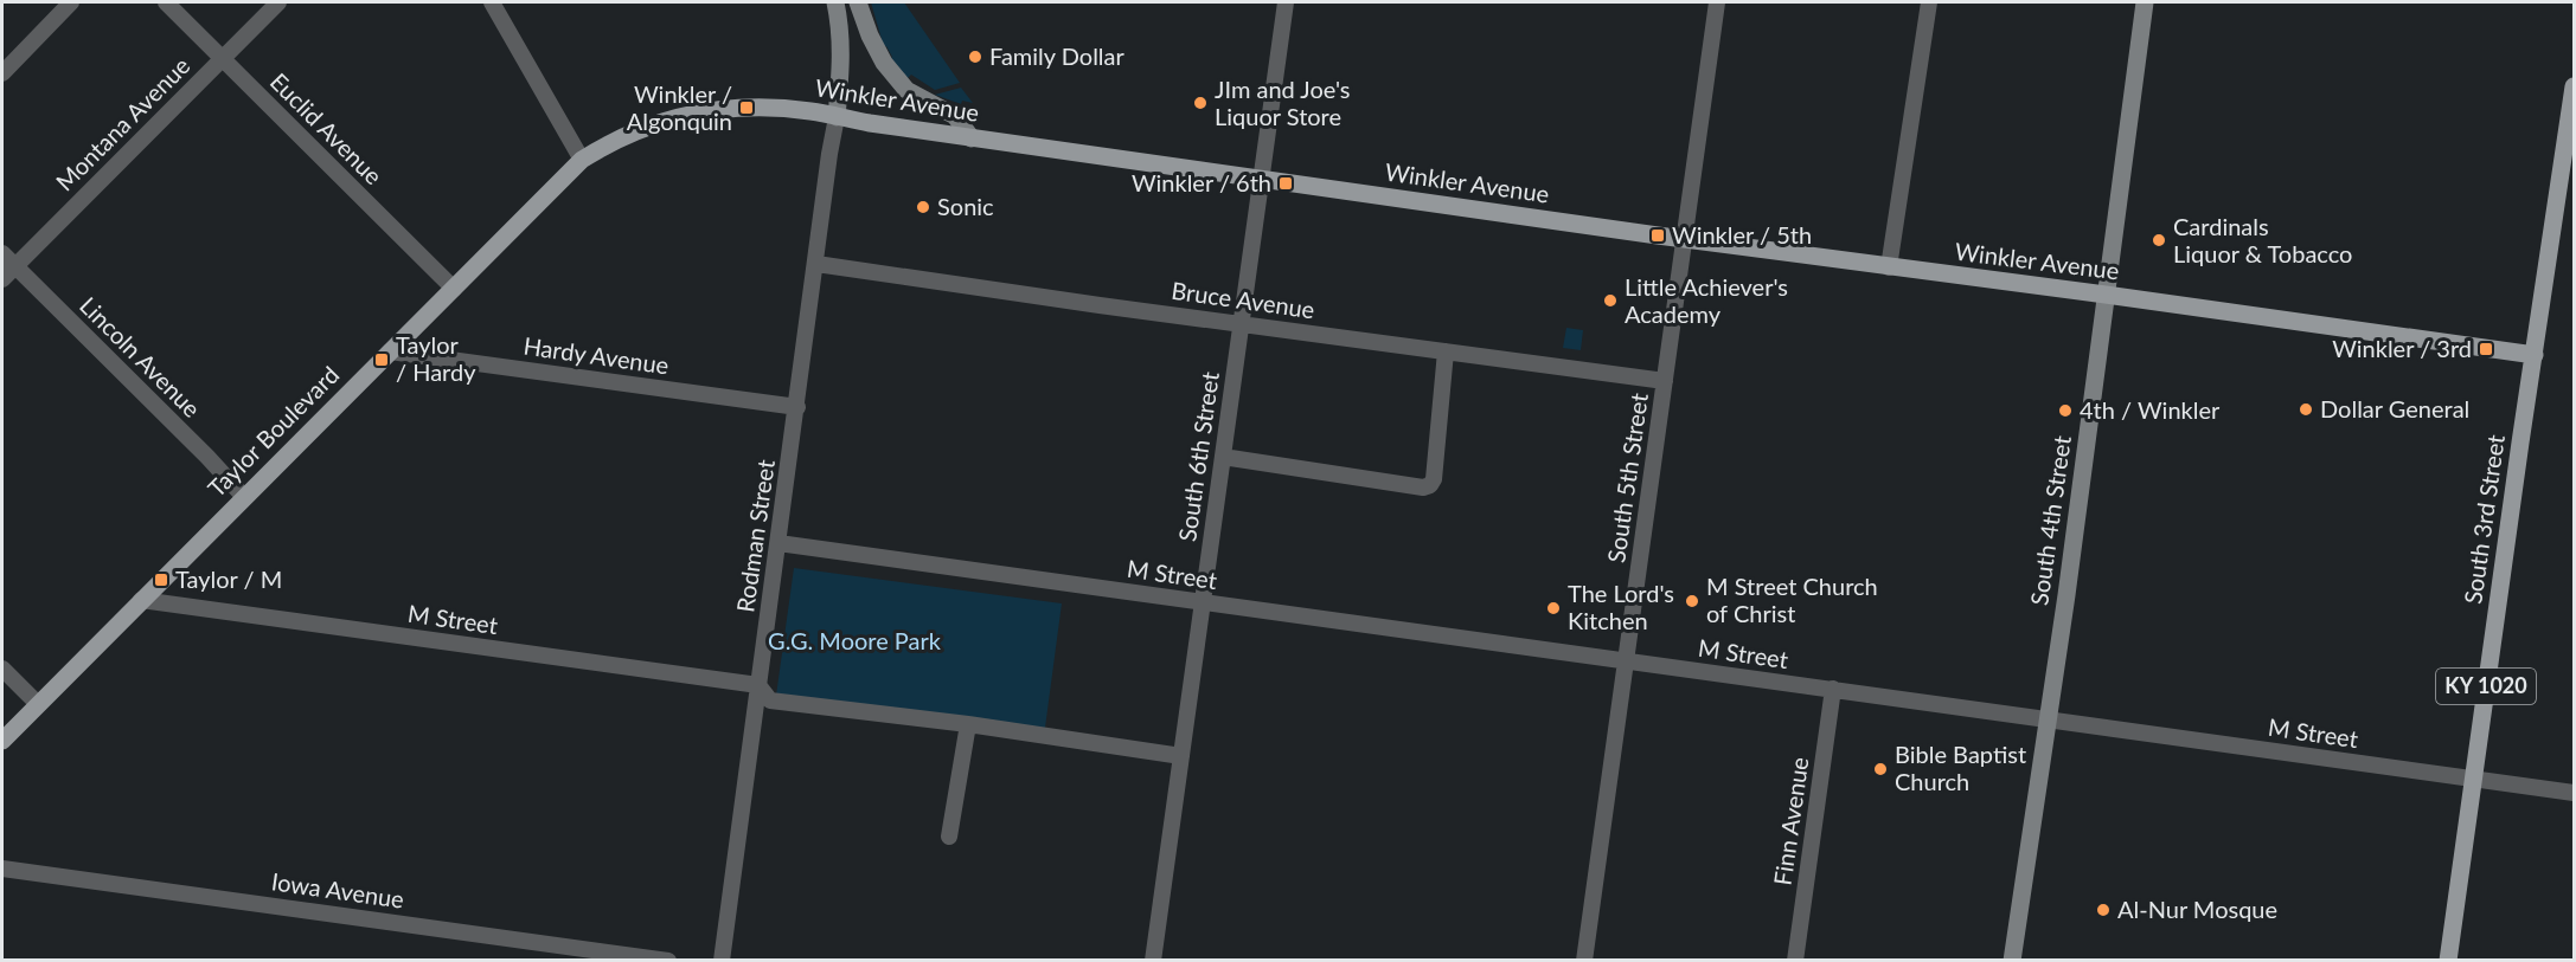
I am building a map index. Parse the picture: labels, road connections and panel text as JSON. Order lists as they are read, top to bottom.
{
  "streets": {
    "main road": [
      "Winkler Avenue",
      "Taylor Boulevard",
      "South 3rd Street",
      "South 4th Street",
      "KY 1020"
    ],
    "street": [
      "Montana Avenue",
      "Euclid Avenue",
      "Bruce Avenue",
      "Hardy Avenue",
      "Lincoln Avenue",
      "South 6th Street",
      "South 5th Street",
      "Rodman Street",
      "M Street",
      "Finn Avenue",
      "Iowa Avenue"
    ]
  },
  "crossings": [
    ["Winkler Avenue", "Taylor Boulevard"],
    ["Winkler Avenue", "South 6th Street"],
    ["Winkler Avenue", "South 5th Street"],
    ["Winkler Avenue", "South 3rd Street"],
    ["Winkler Avenue", "South 4th Street"],
    ["Winkler Avenue", "Rodman Street"],
    ["Montana Avenue", "Euclid Avenue"],
    ["Montana Avenue", "Lincoln Avenue"],
    ["Euclid Avenue", "Taylor Boulevard"],
    ["Bruce Avenue", "South 6th Street"],
    ["Bruce Avenue", "South 5th Street"],
    ["Bruce Avenue", "Rodman Street"],
    ["Hardy Avenue", "Taylor Boulevard"],
    ["Hardy Avenue", "Rodman Street"],
    ["Lincoln Avenue", "Taylor Boulevard"],
    ["Taylor Boulevard", "M Street"],
    ["South 6th Street", "M Street"],
    ["South 5th Street", "M Street"],
    ["South 3rd Street", "M Street"],
    ["South 4th Street", "M Street"],
    ["Rodman Street", "M Street"],
    ["M Street", "Finn Avenue"]
  ],
  "parks": ["G.G. Moore Park"],
  "places": {
    "other": [
      "Family Dollar",
      "JIm and Joe's Liquor Store",
      "Sonic",
      "Cardinals Liquor & Tobacco",
      "Little Achiever's Academy",
      "Dollar General",
      "4th / Winkler",
      "M Street Church of Christ",
      "The Lord's Kitchen",
      "Bible Baptist Church",
      "Al-Nur Mosque"
    ],
    "transit": [
      "Winkler / Algonquin",
      "Winkler / 6th",
      "Winkler / 5th",
      "Winkler / 3rd",
      "Taylor / Hardy",
      "Taylor / M"
    ]
  }
}
